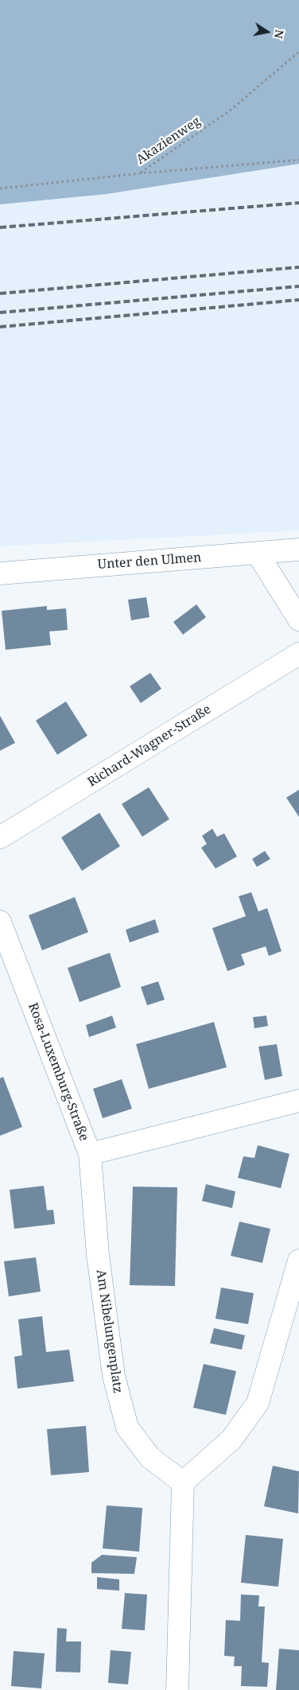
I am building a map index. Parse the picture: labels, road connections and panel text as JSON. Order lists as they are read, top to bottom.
{
  "streets": {
    "street": [
      "Unter den Ulmen",
      "Richard-Wagner-Straße",
      "Rosa-Luxemburg-Straße",
      "Am Nibelungenplatz"
    ],
    "path": ["Akazienweg"]
  },
  "crossings": [
    ["Rosa-Luxemburg-Straße", "Am Nibelungenplatz"]
  ],
  "north": "right"
}
